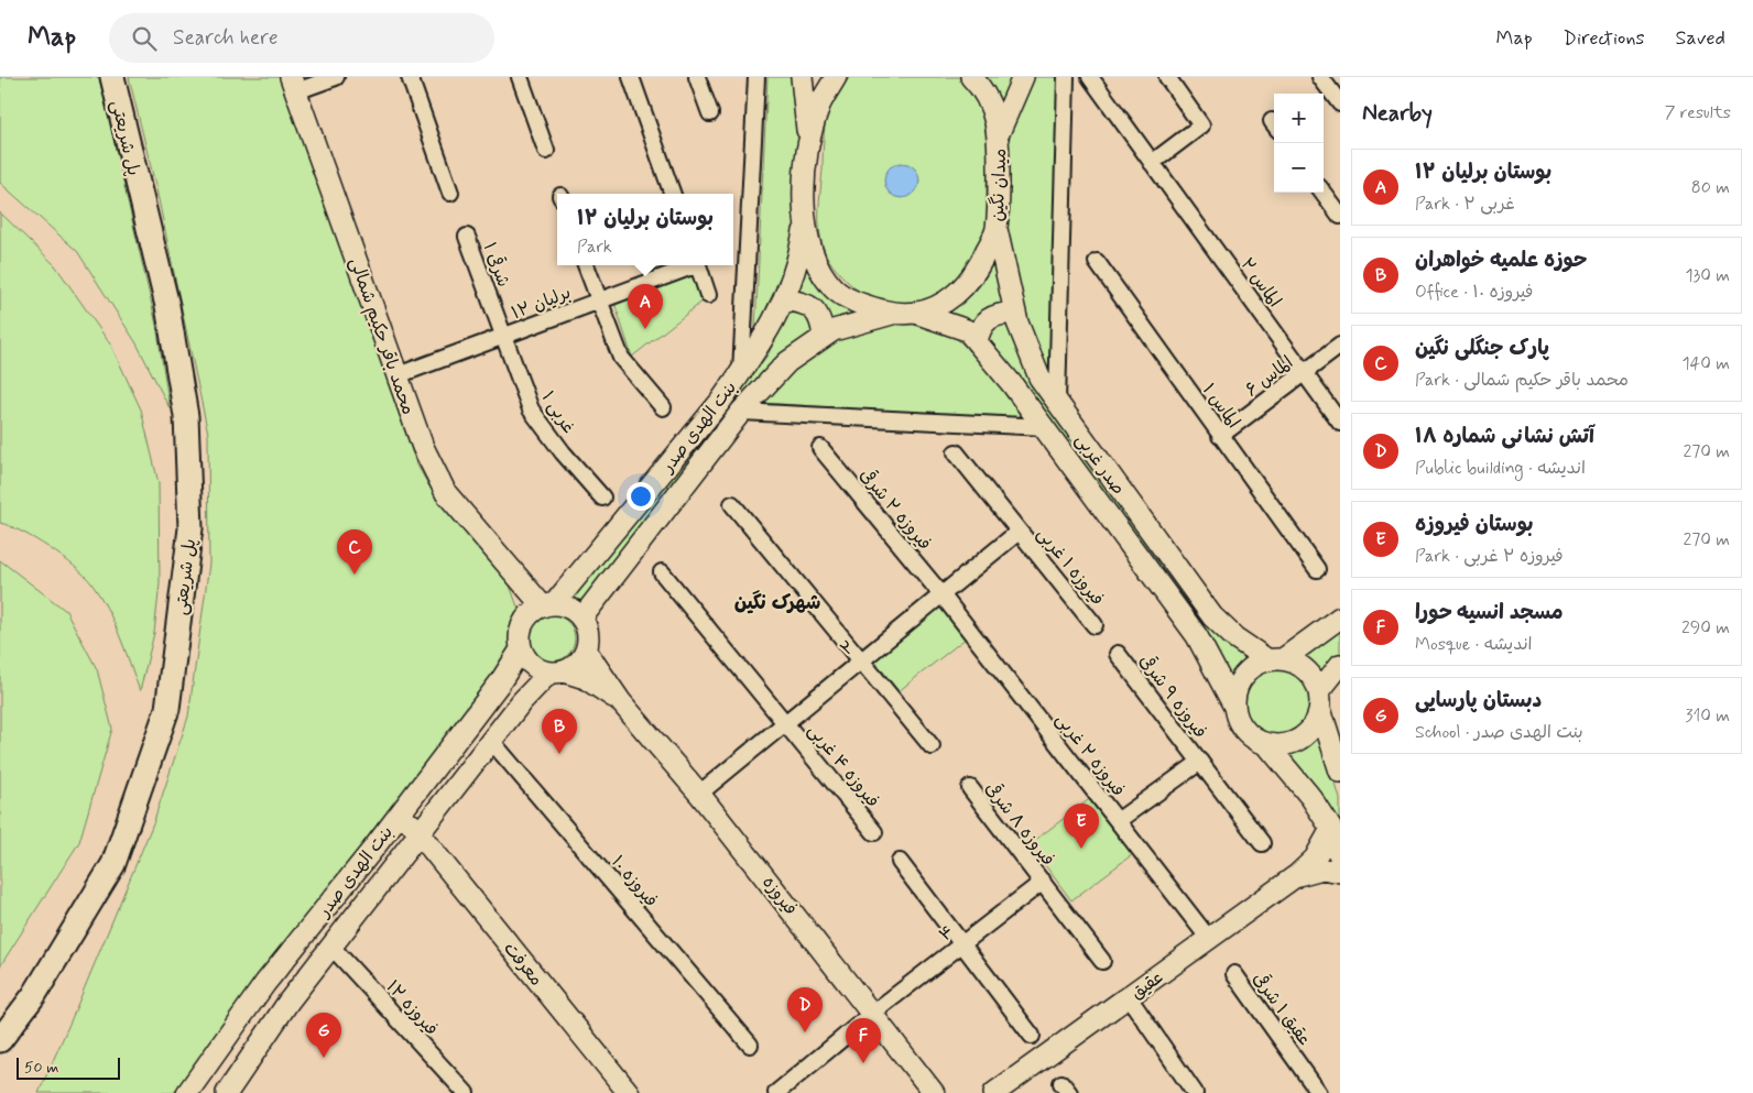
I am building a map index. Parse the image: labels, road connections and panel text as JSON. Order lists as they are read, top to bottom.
{
  "streets": {
    "main road": ["پل شریعتی"],
    "street": [
      "میدان نگین",
      "۱ شرقی",
      "الماس ۲",
      "برلیان ۱۲",
      "محمد باقر حکیم شمالی",
      "الماس ۶",
      "الماس ۱",
      "۱ غربی",
      "بنت الهدی صدر",
      "صدر غربی",
      "فیروزه ۲ شرقی",
      "فیروزه ۱ غربی",
      "۲",
      "فیروزه ۹ شرقی",
      "فیروزه ۲ غربی",
      "فیروزه ۴ غربی",
      "فیروزه ۸ شرقی",
      "فیروزه ۱۰",
      "فیروزه",
      "۴",
      "معرفت",
      "عقیق",
      "فیروزه ۱۲",
      "عقیق ۱ شرقی"
    ]
  },
  "crossings": [
    ["میدان نگین", "بنت الهدی صدر"],
    ["میدان نگین", "صدر غربی"],
    ["۱ شرقی", "برلیان ۱۲"],
    ["۱ شرقی", "۱ غربی"],
    ["الماس ۲", "الماس ۶"],
    ["برلیان ۱۲", "محمد باقر حکیم شمالی"],
    ["برلیان ۱۲", "۱ غربی"],
    ["محمد باقر حکیم شمالی", "بنت الهدی صدر"],
    ["الماس ۶", "الماس ۱"],
    ["بنت الهدی صدر", "فیروزه ۱۰"],
    ["بنت الهدی صدر", "معرفت"],
    ["بنت الهدی صدر", "فیروزه ۱۲"],
    ["فیروزه ۲ شرقی", "۲"],
    ["فیروزه ۲ شرقی", "فیروزه ۲ غربی"],
    ["فیروزه ۱ غربی", "۲"],
    ["۲", "فیروزه ۲ غربی"],
    ["۲", "فیروزه ۴ غربی"],
    ["۲", "فیروزه"],
    ["فیروزه ۲ غربی", "عقیق"],
    ["فیروزه ۸ شرقی", "۴"],
    ["فیروزه", "۴"]
  ],
  "districts": ["شهرک نگین"],
  "scale_bar": "50 m",
  "page": {
    "header": "Map",
    "search": "Search here",
    "nav": ["Map", "Directions", "Saved"],
    "heading": ["Nearby", "7 results"],
    "map_buttons": ["+", "−"],
    "list": [
      {
        "mark": "A",
        "name": "بوستان برلیان ۱۲",
        "note": "Park · ۲ غربی",
        "value": "80 m"
      },
      {
        "mark": "B",
        "name": "حوزه علمیه خواهران",
        "note": "Office · فیروزه ۱۰",
        "value": "130 m"
      },
      {
        "mark": "C",
        "name": "پارک جنگلی نگین",
        "note": "Park · محمد باقر حکیم شمالی",
        "value": "140 m"
      },
      {
        "mark": "D",
        "name": "آتش نشانی شماره ۱۸",
        "note": "Public building · اندیشه",
        "value": "270 m"
      },
      {
        "mark": "E",
        "name": "بوستان فیروزه",
        "note": "Park · فیروزه ۲ غربی",
        "value": "270 m"
      },
      {
        "mark": "F",
        "name": "مسجد انسیه حورا",
        "note": "Mosque · اندیشه",
        "value": "290 m"
      },
      {
        "mark": "G",
        "name": "دبستان پارسایی",
        "note": "School · بنت الهدی صدر",
        "value": "310 m"
      }
    ],
    "popup": ["بوستان برلیان ۱۲", "Park"],
    "pins": [
      "A",
      "C",
      "B",
      "E",
      "D",
      "G",
      "F"
    ],
    "scale": "50 m"
  }
}
